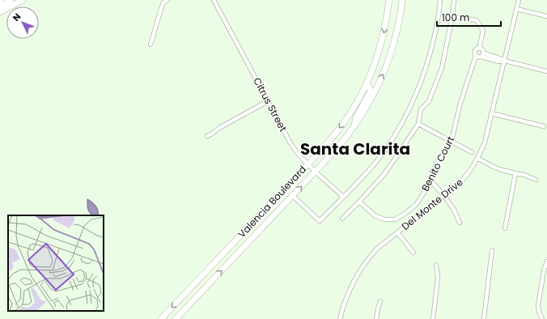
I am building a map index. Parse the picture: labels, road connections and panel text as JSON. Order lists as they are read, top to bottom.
{
  "streets": {
    "main road": ["Valencia Boulevard"],
    "street": ["Citrus Street", "Benito Court", "Del Monte Drive"]
  },
  "crossings": [
    ["Citrus Street", "Valencia Boulevard"]
  ],
  "districts": ["Santa Clarita"],
  "scale_bar": "100 m",
  "north": "top left"
}
